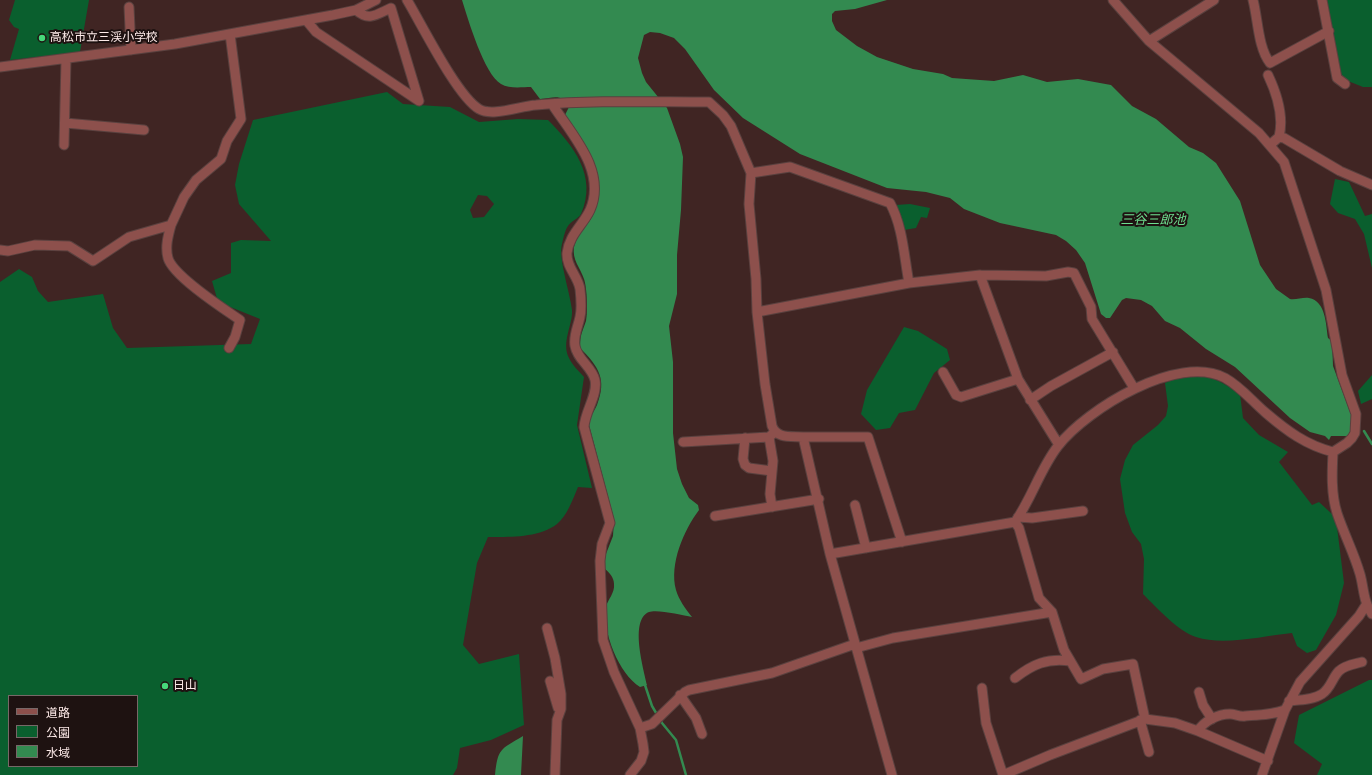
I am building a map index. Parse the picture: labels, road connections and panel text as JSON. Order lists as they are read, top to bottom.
{
  "water": ["三谷三郎池"],
  "places": ["高松市立三渓小学校", "日山"],
  "legend": ["道路", "公園", "水域"]
}
